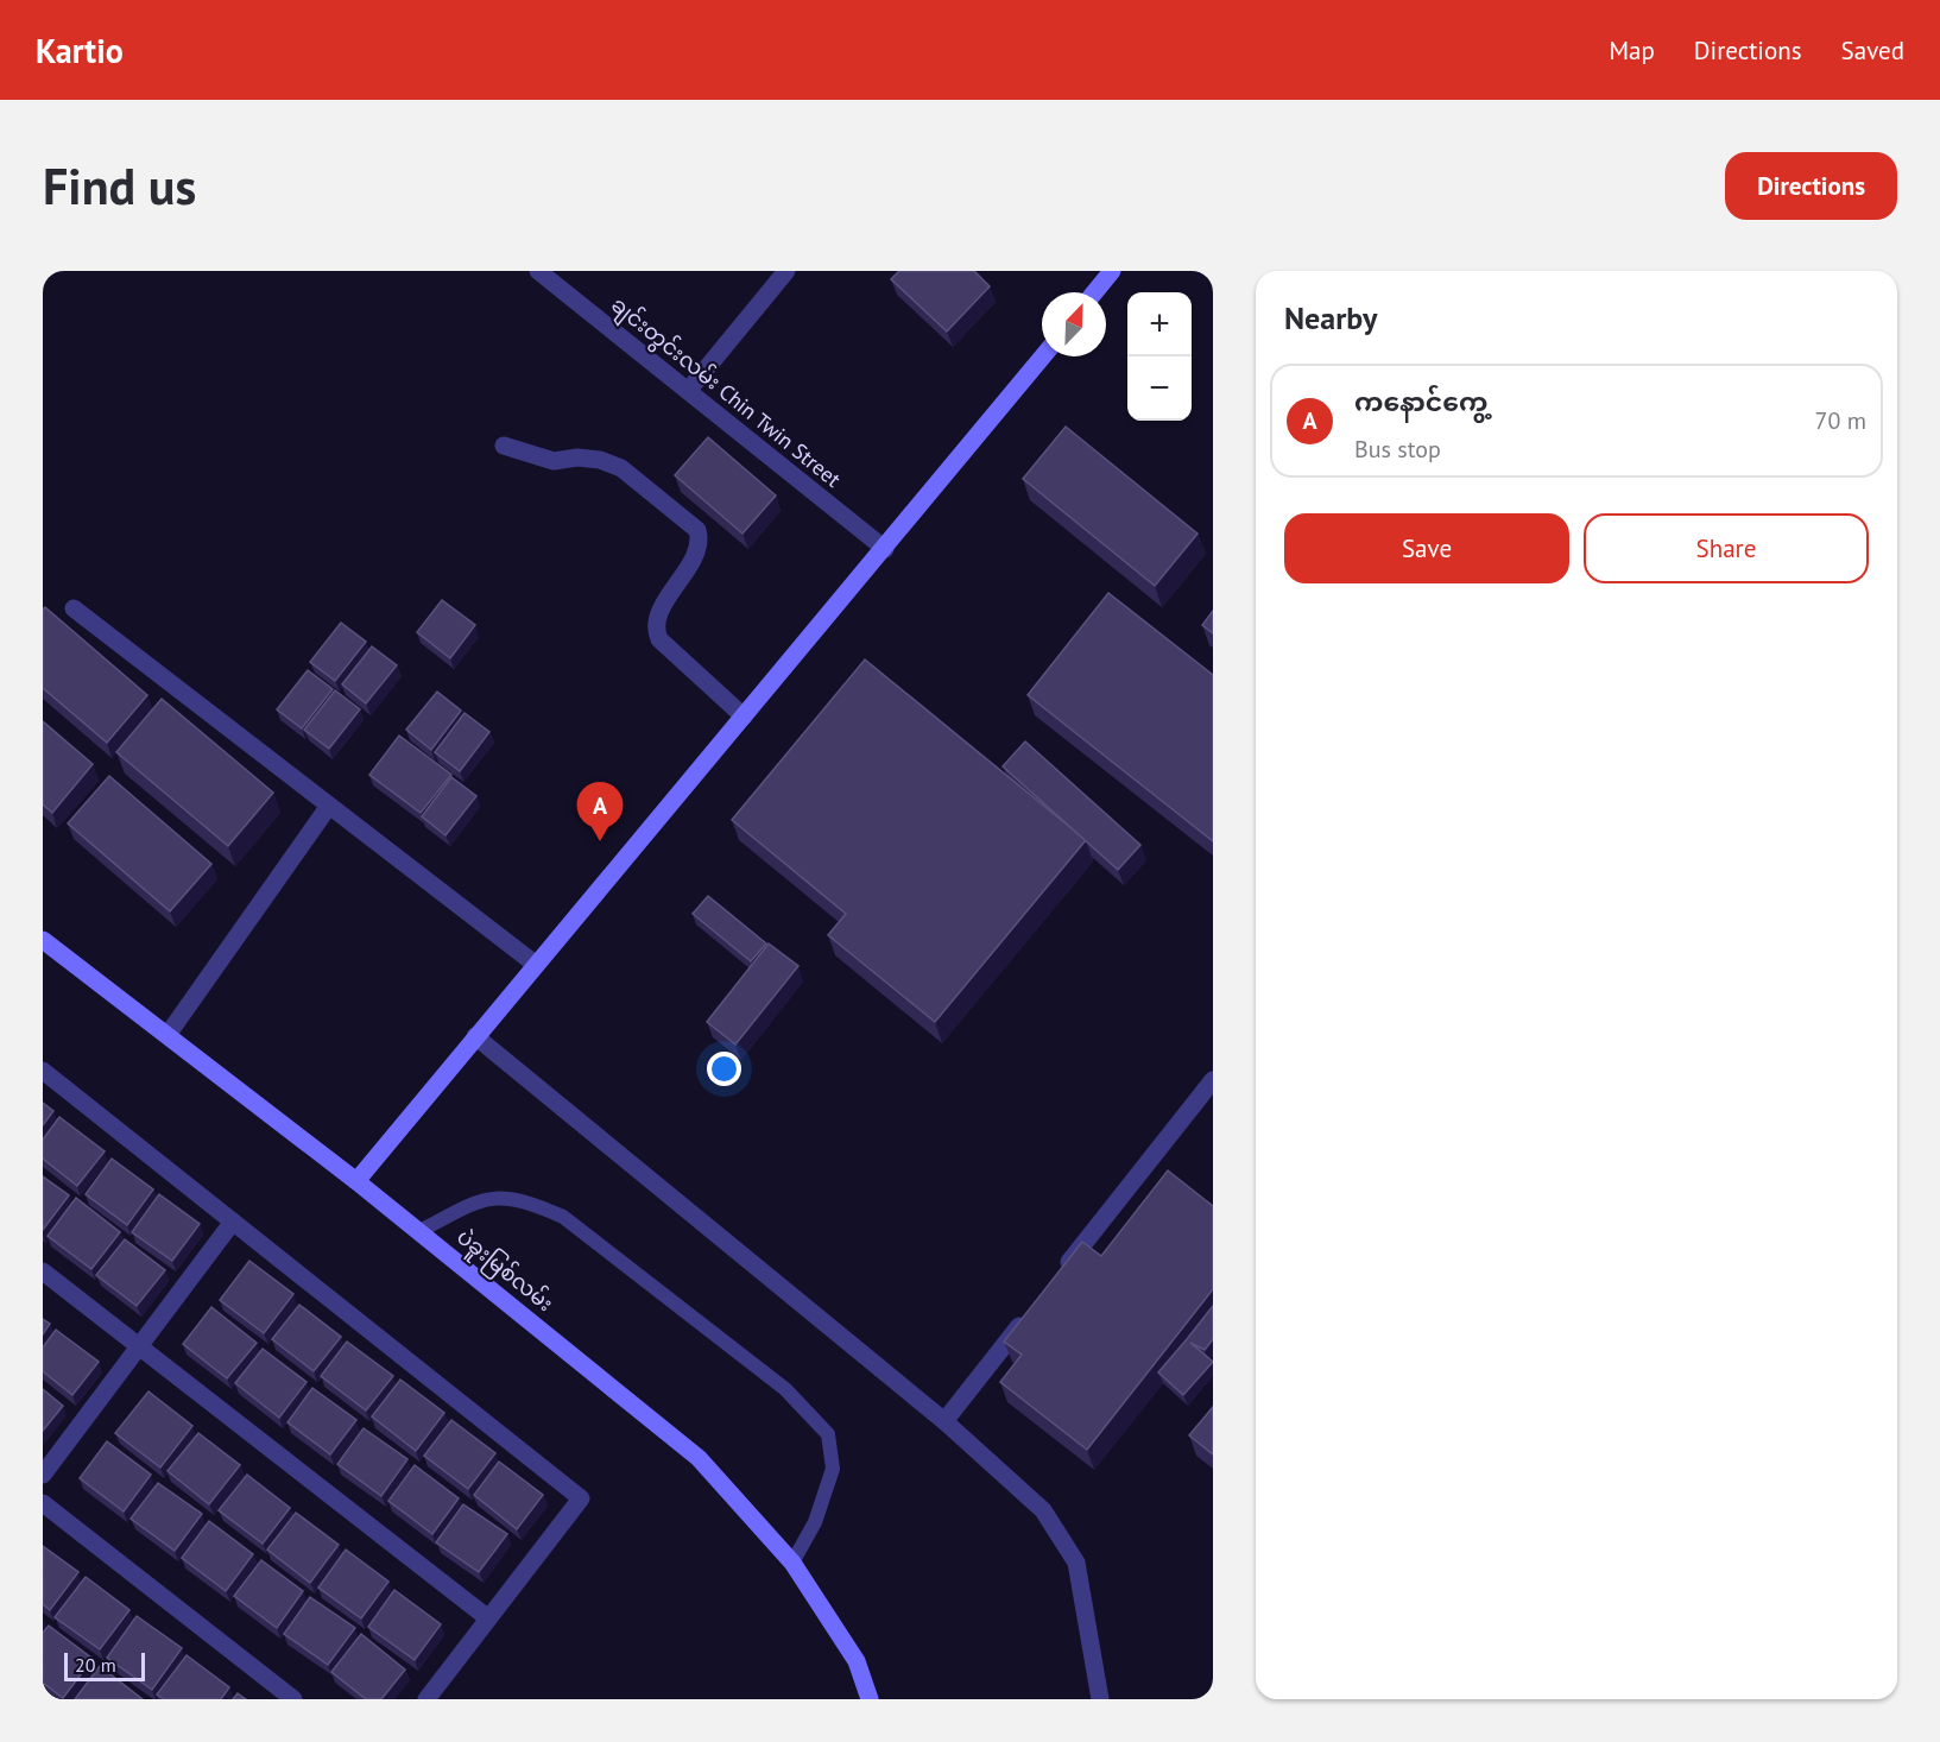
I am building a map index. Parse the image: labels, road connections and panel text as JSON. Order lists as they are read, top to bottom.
{
  "streets": {
    "street": ["ချင်းတွင်းလမ်း Chin Twin Street", "ပဲခူးမြစ်လမ်း"]
  },
  "scale_bar": "20 m",
  "north": "top right",
  "page": {
    "header": "Kartio",
    "nav": ["Map", "Directions", "Saved"],
    "buttons": [
      "Directions",
      ["Save", "Share"]
    ],
    "title": "Find us",
    "heading": "Nearby",
    "map_buttons": ["+", "−"],
    "list": [
      {
        "mark": "A",
        "name": "ကနောင်ကွေ့",
        "note": "Bus stop",
        "value": "70 m"
      }
    ],
    "pins": "A",
    "scale": "20 m"
  }
}
